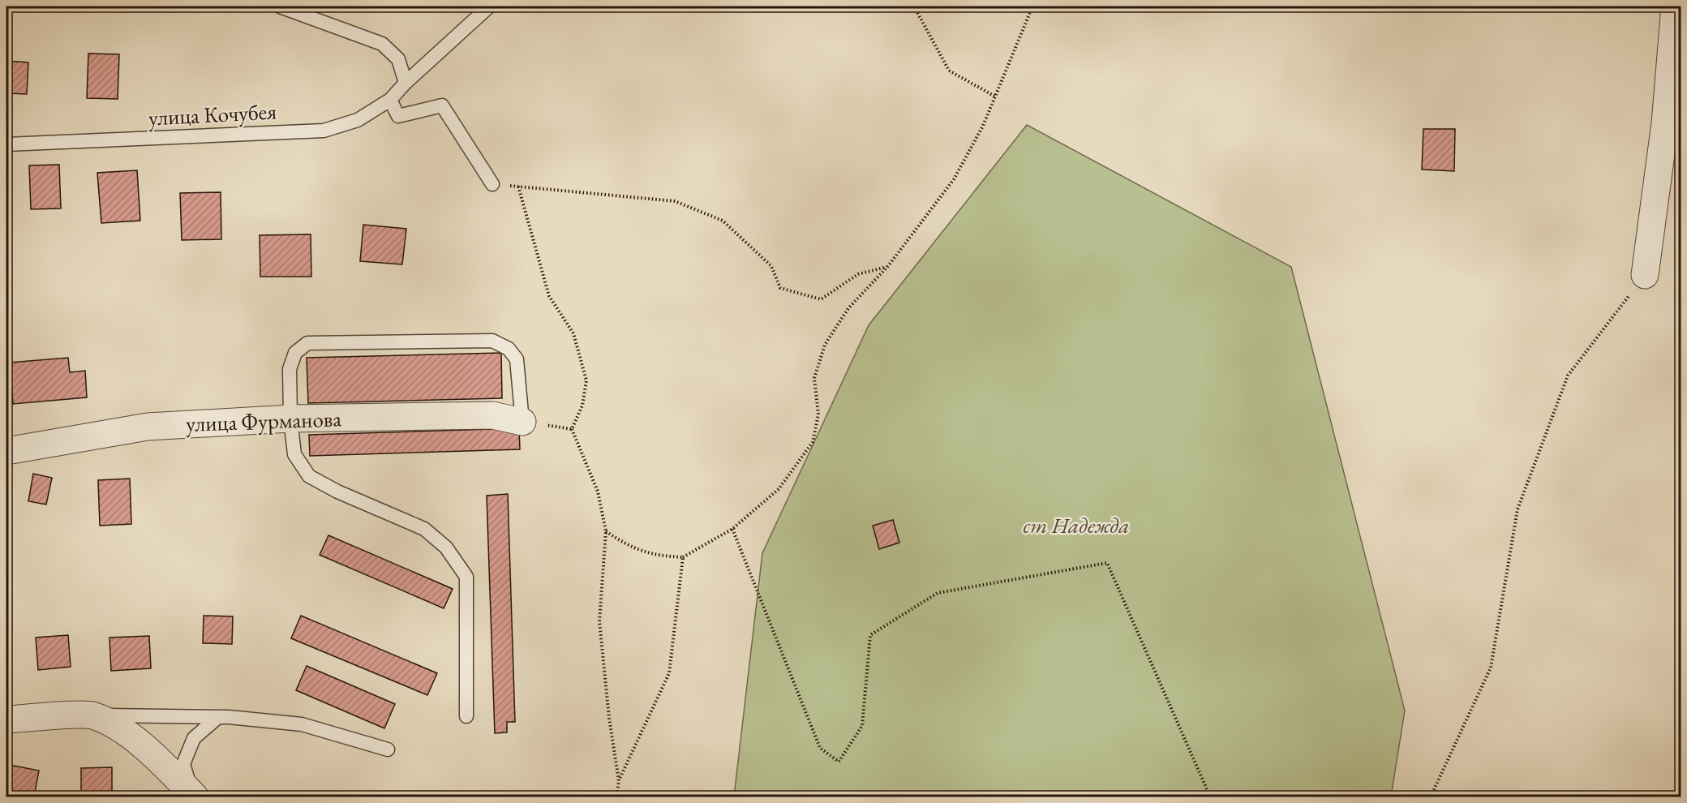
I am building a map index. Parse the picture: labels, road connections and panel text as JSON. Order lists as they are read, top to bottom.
{
  "streets": {
    "street": ["улица Фурманова"],
    "lane": ["улица Кочубея"]
  },
  "parks": ["ст Надежда"]
}
